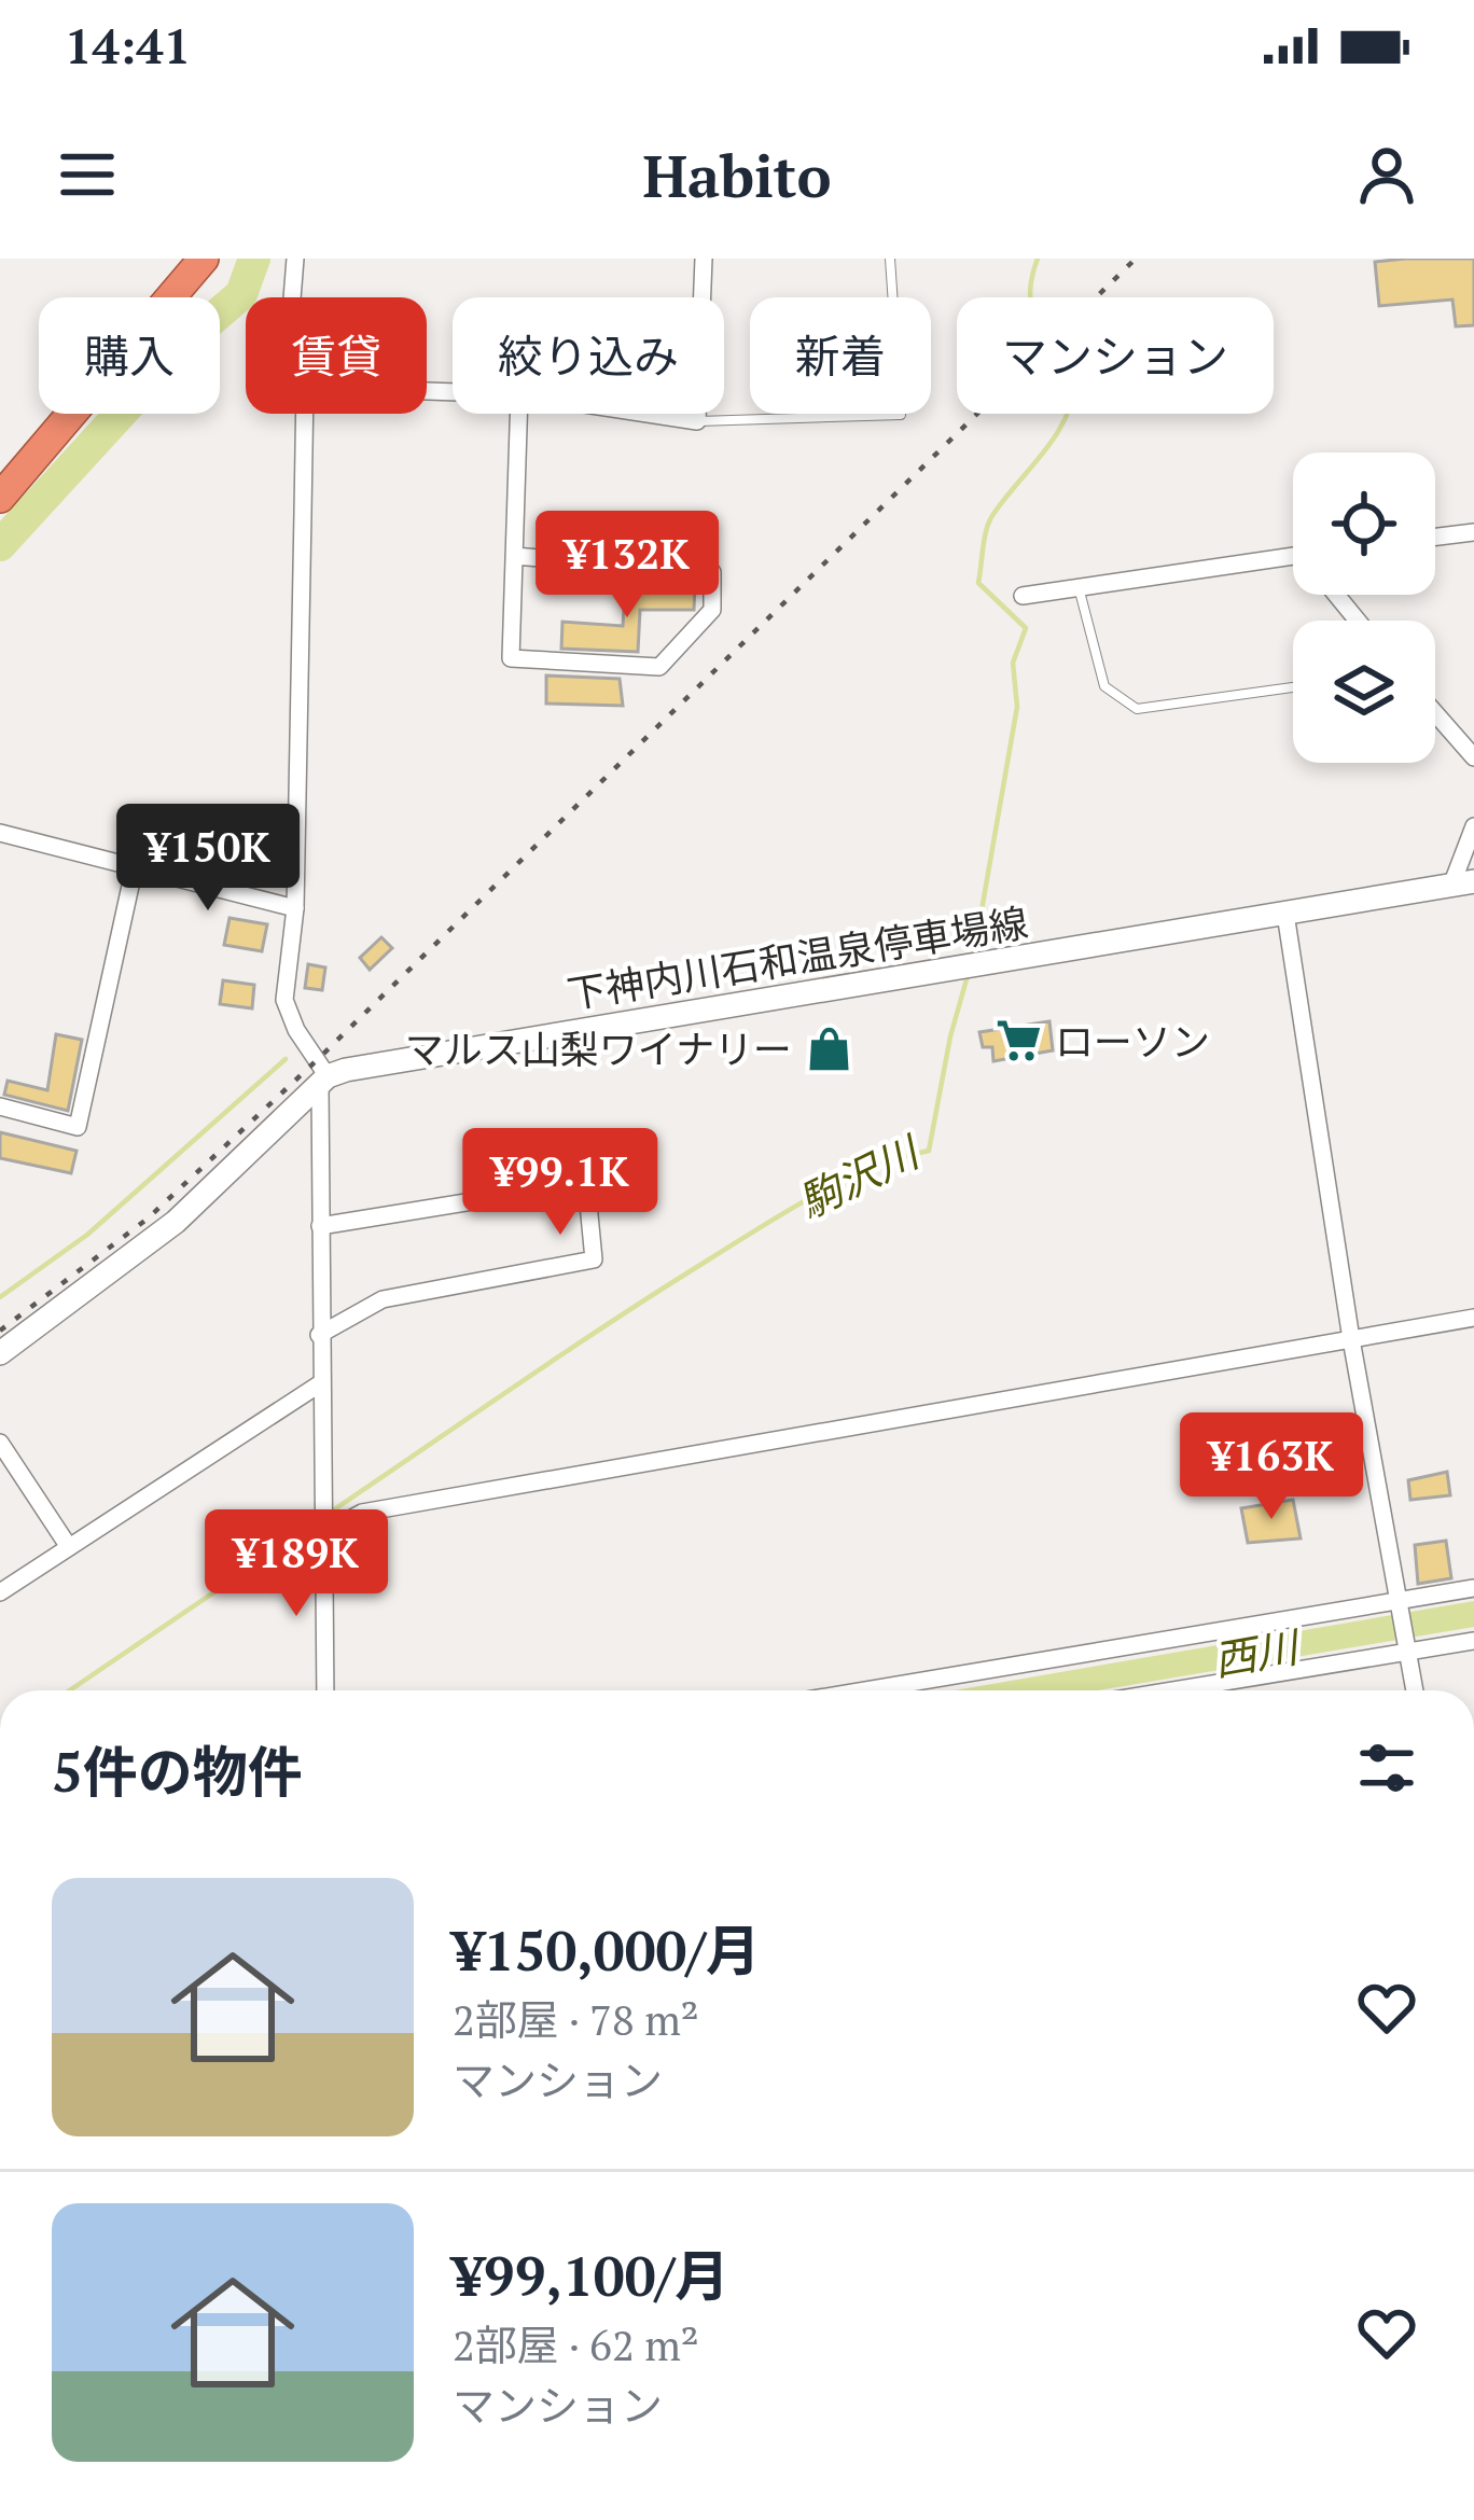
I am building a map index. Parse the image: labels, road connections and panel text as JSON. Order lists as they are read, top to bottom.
{
  "streets": {
    "main road": ["下神内川石和温泉停車場線"]
  },
  "water": ["駒沢川", "西川"],
  "places": {
    "supermarket": ["ローソン"],
    "shop": ["マルス山梨ワイナリー"]
  },
  "page": {
    "status": "14:41",
    "header": "Habito",
    "chip": [
      "購入",
      "賃貸",
      "絞り込み",
      "新着",
      "マンション"
    ],
    "price": [
      "¥132K",
      "¥150K",
      "¥99.1K",
      "¥163K",
      "¥189K"
    ],
    "heading": "5件の物件",
    "list": [
      {
        "name": "¥150,000/月",
        "note": "2部屋 · 78 m² · マンション"
      },
      {
        "name": "¥99,100/月",
        "note": "2部屋 · 62 m² · マンション"
      }
    ]
  }
}
